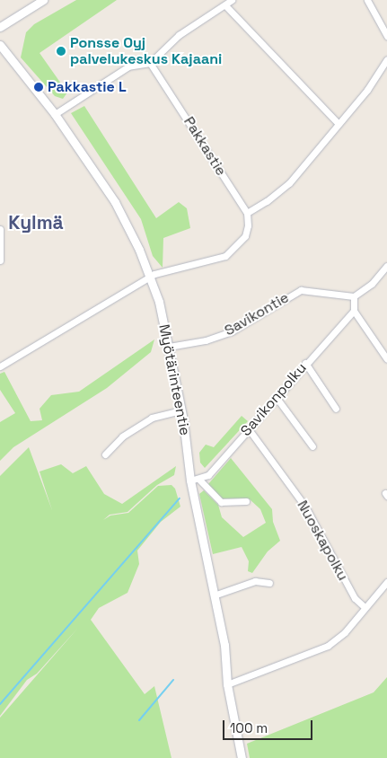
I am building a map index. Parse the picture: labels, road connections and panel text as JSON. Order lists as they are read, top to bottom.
{
  "streets": {
    "street": [
      "Pakkastie",
      "Savikontie",
      "Myötärinteentie",
      "Savikonpolku",
      "Nuoskapolku"
    ]
  },
  "crossings": [
    ["Savikontie", "Myötärinteentie"],
    ["Savikonpolku", "Nuoskapolku"]
  ],
  "districts": ["Kylmä"],
  "places": ["Ponsse Oyj palvelukeskus Kajaani", "Pakkastie L"],
  "scale_bar": "100 m"
}
